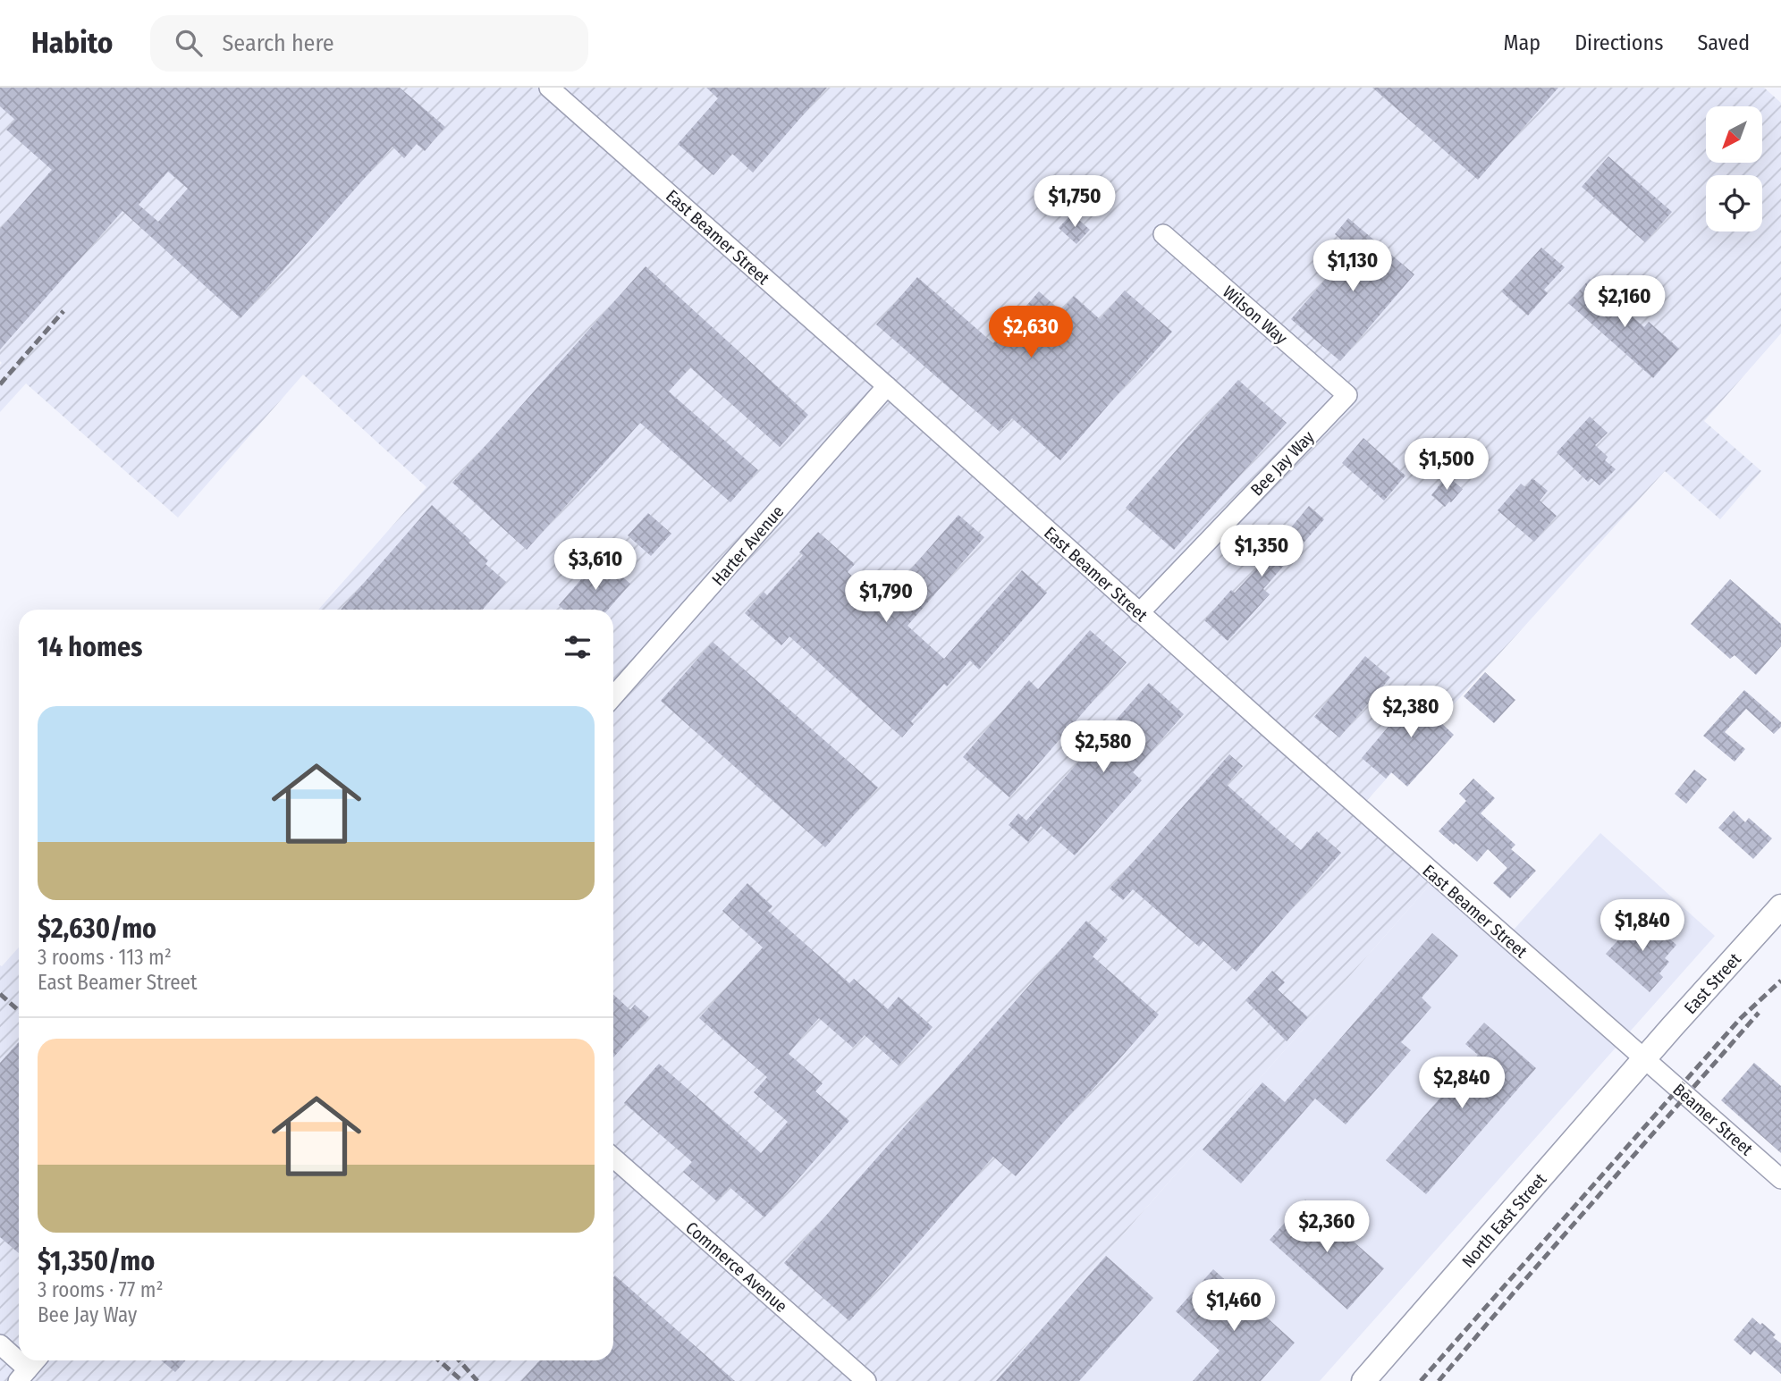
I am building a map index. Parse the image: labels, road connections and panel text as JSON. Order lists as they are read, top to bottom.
{
  "streets": {
    "main road": ["East Street", "North East Street"],
    "street": [
      "East Beamer Street",
      "Wilson Way",
      "Bee Jay Way",
      "Harter Avenue",
      "Beamer Street",
      "Commerce Avenue"
    ]
  },
  "crossings": [
    ["East Beamer Street", "Bee Jay Way"],
    ["East Beamer Street", "Harter Avenue"],
    ["East Beamer Street", "East Street"],
    ["East Beamer Street", "Beamer Street"],
    ["East Beamer Street", "North East Street"],
    ["Wilson Way", "Bee Jay Way"],
    ["East Street", "Beamer Street"],
    ["East Street", "North East Street"],
    ["Beamer Street", "North East Street"]
  ],
  "north": "bottom left",
  "page": {
    "header": "Habito",
    "search": "Search here",
    "nav": ["Map", "Directions", "Saved"],
    "price": [
      "$1,750",
      "$1,130",
      "$2,160",
      "$2,630",
      "$1,500",
      "$1,350",
      "$3,610",
      "$1,790",
      "$2,380",
      "$2,580",
      "$1,840",
      "$2,840",
      "$2,360",
      "$1,460"
    ],
    "heading": "14 homes",
    "list": [
      {
        "name": "$2,630/mo",
        "note": "3 rooms · 113 m² · East Beamer Street"
      },
      {
        "name": "$1,350/mo",
        "note": "3 rooms · 77 m² · Bee Jay Way"
      }
    ]
  }
}
